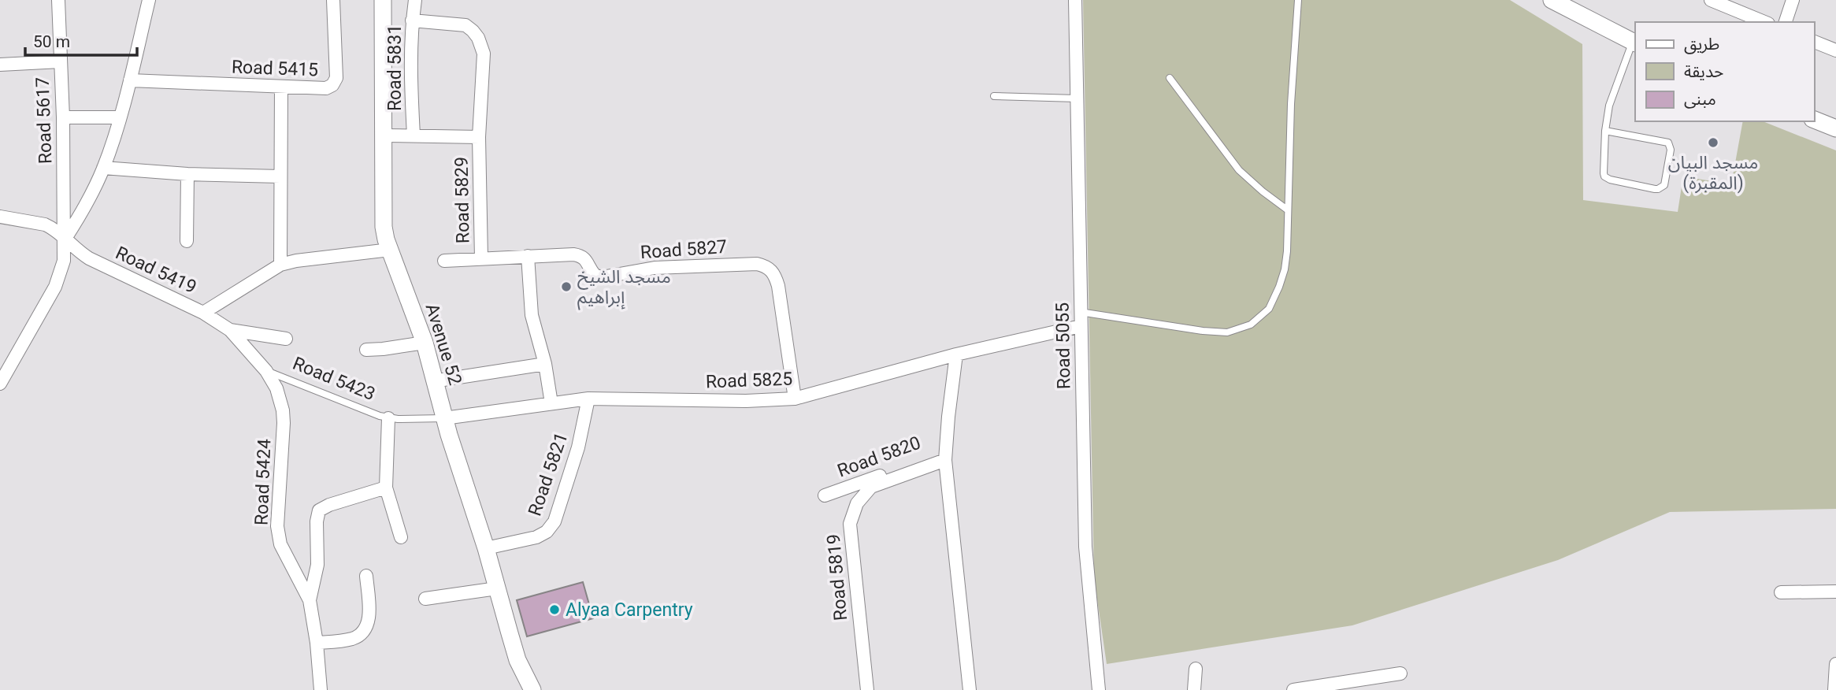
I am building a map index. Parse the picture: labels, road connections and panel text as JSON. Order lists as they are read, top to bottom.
{
  "streets": {
    "street": [
      "Road 5831",
      "Road 5415",
      "Road 5617",
      "Road 5829",
      "Road 5827",
      "Road 5419",
      "Avenue 52",
      "Road 5055",
      "Road 5423",
      "Road 5825",
      "Road 5820",
      "Road 5821",
      "Road 5424",
      "Road 5819"
    ]
  },
  "crossings": [
    ["Road 5831", "Road 5829"],
    ["Road 5617", "Road 5419"],
    ["Road 5829", "Road 5827"],
    ["Road 5829", "Avenue 52"],
    ["Road 5827", "Road 5825"],
    ["Road 5827", "Road 5821"],
    ["Road 5419", "Avenue 52"],
    ["Road 5419", "Road 5423"],
    ["Avenue 52", "Road 5423"],
    ["Avenue 52", "Road 5825"],
    ["Avenue 52", "Road 5821"],
    ["Road 5055", "Road 5825"],
    ["Road 5423", "Road 5825"],
    ["Road 5423", "Road 5424"],
    ["Road 5825", "Road 5821"],
    ["Road 5820", "Road 5819"]
  ],
  "places": ["مسجد البيان (المقبرة)", "مسجد الشيخ إبراهيم", "Alyaa Carpentry"],
  "legend": ["طريق", "حديقة", "مبنى"],
  "scale_bar": "50 m"
}
